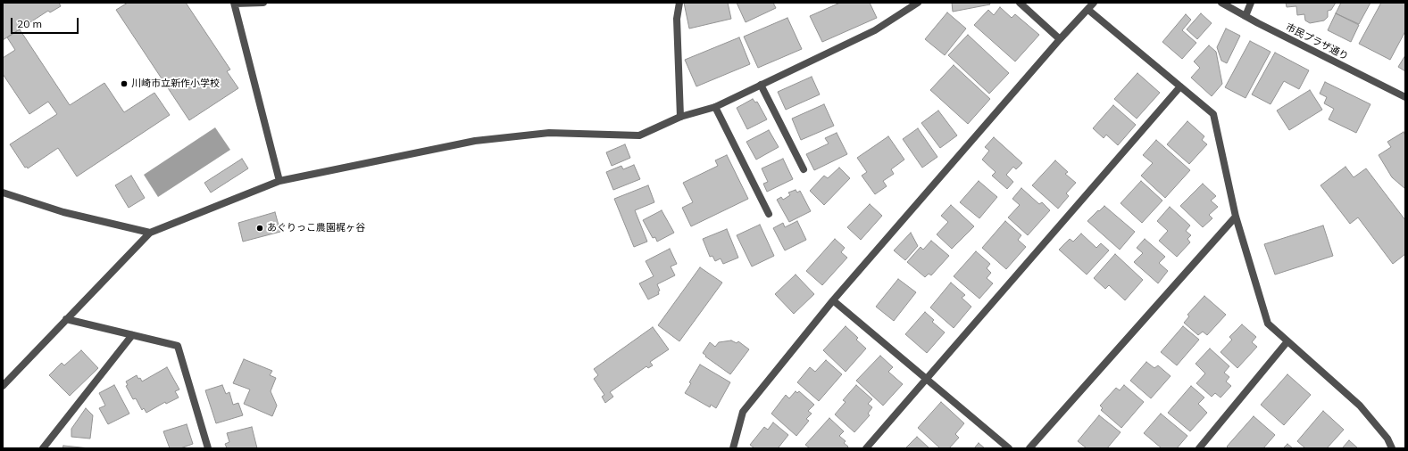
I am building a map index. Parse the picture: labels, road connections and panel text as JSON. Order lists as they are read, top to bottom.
{
  "streets": {
    "street": ["市民プラザ通り"]
  },
  "places": ["川崎市立新作小学校", "あぐりっこ農園梶ヶ谷"],
  "scale_bar": "20 m"
}
